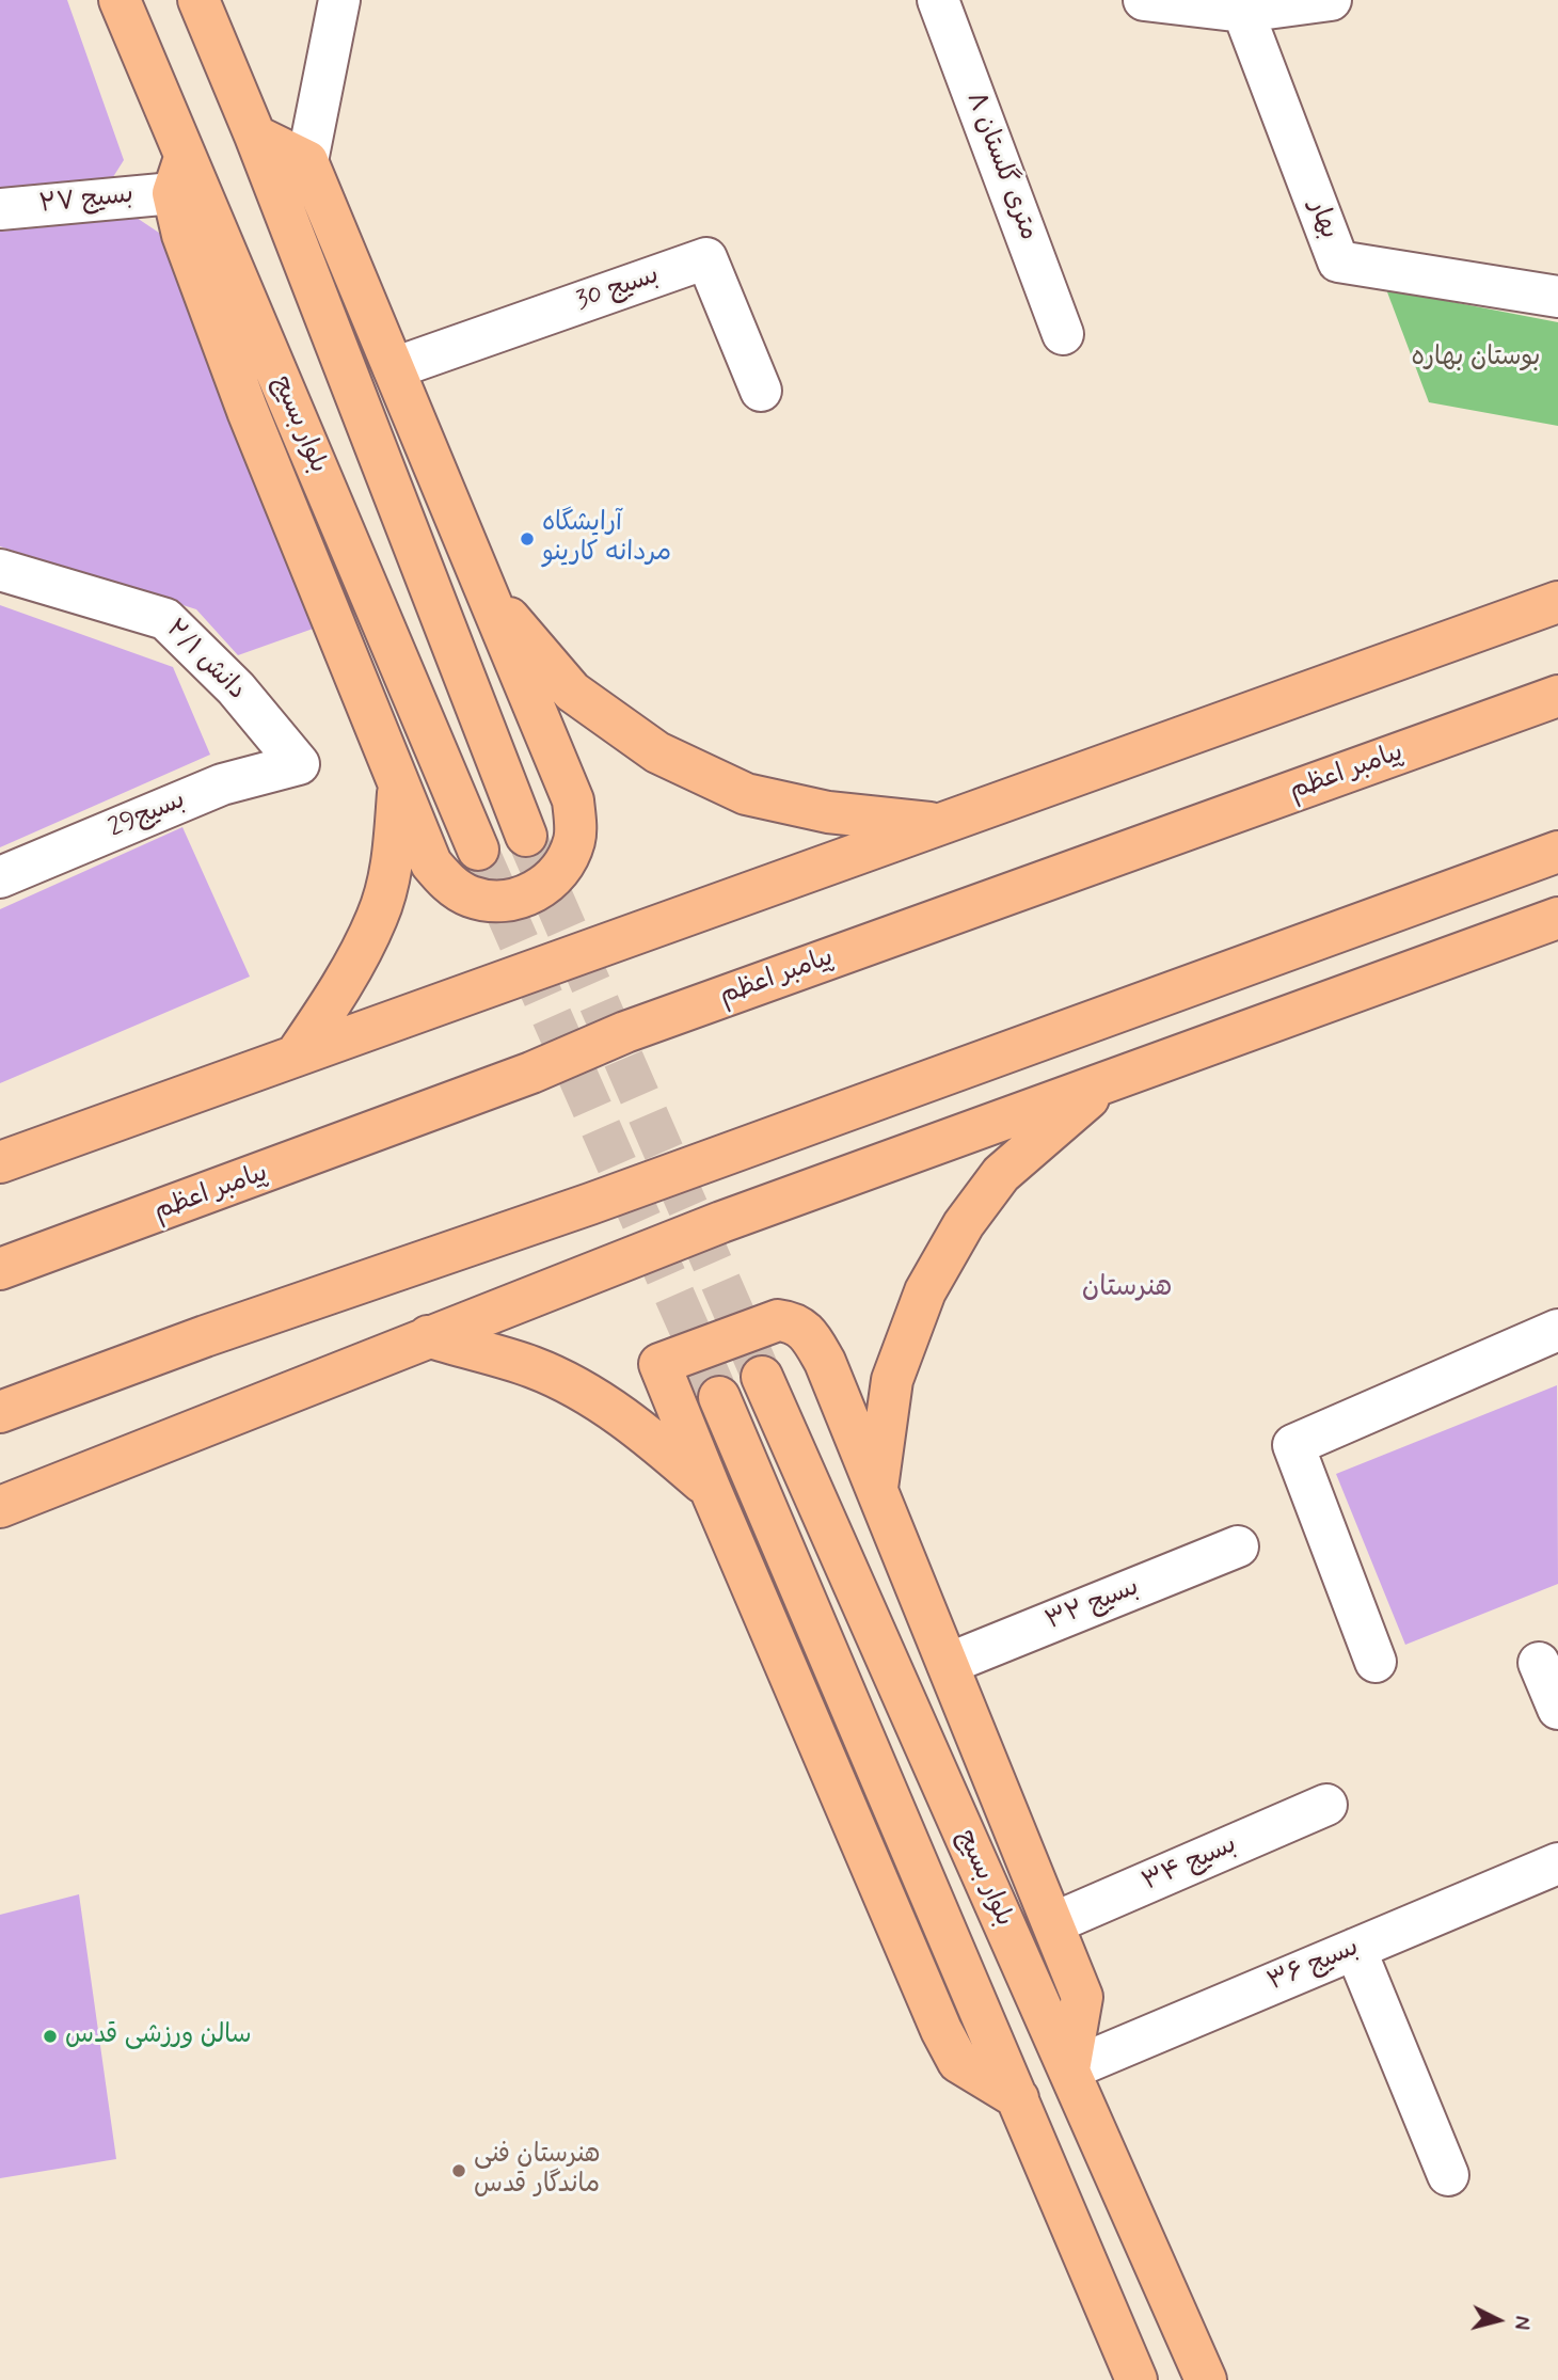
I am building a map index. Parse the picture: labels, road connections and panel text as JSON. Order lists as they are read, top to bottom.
{
  "streets": {
    "main road": ["بلوار بسیج", "پیامبر اعظم"],
    "street": [
      "۸ متری گلستان",
      "بسیج ۲۷",
      "بهار",
      "بسیج 30",
      "دانش ۲/۱",
      "بسیج29",
      "بسیج ۳۲",
      "بسیج ۳۴",
      "بسیج ۳۶"
    ]
  },
  "crossings": [
    ["بسیج ۲۷", "بلوار بسیج"],
    ["بلوار بسیج", "بسیج ۳۶"],
    ["دانش ۲/۱", "بسیج29"]
  ],
  "districts": ["هنرستان"],
  "parks": ["بوستان بهاره"],
  "places": ["آرایشگاه مردانه کارینو", "سالن ورزشی قدس", "هنرستان فنی ماندگار قدس"],
  "north": "right"
}
